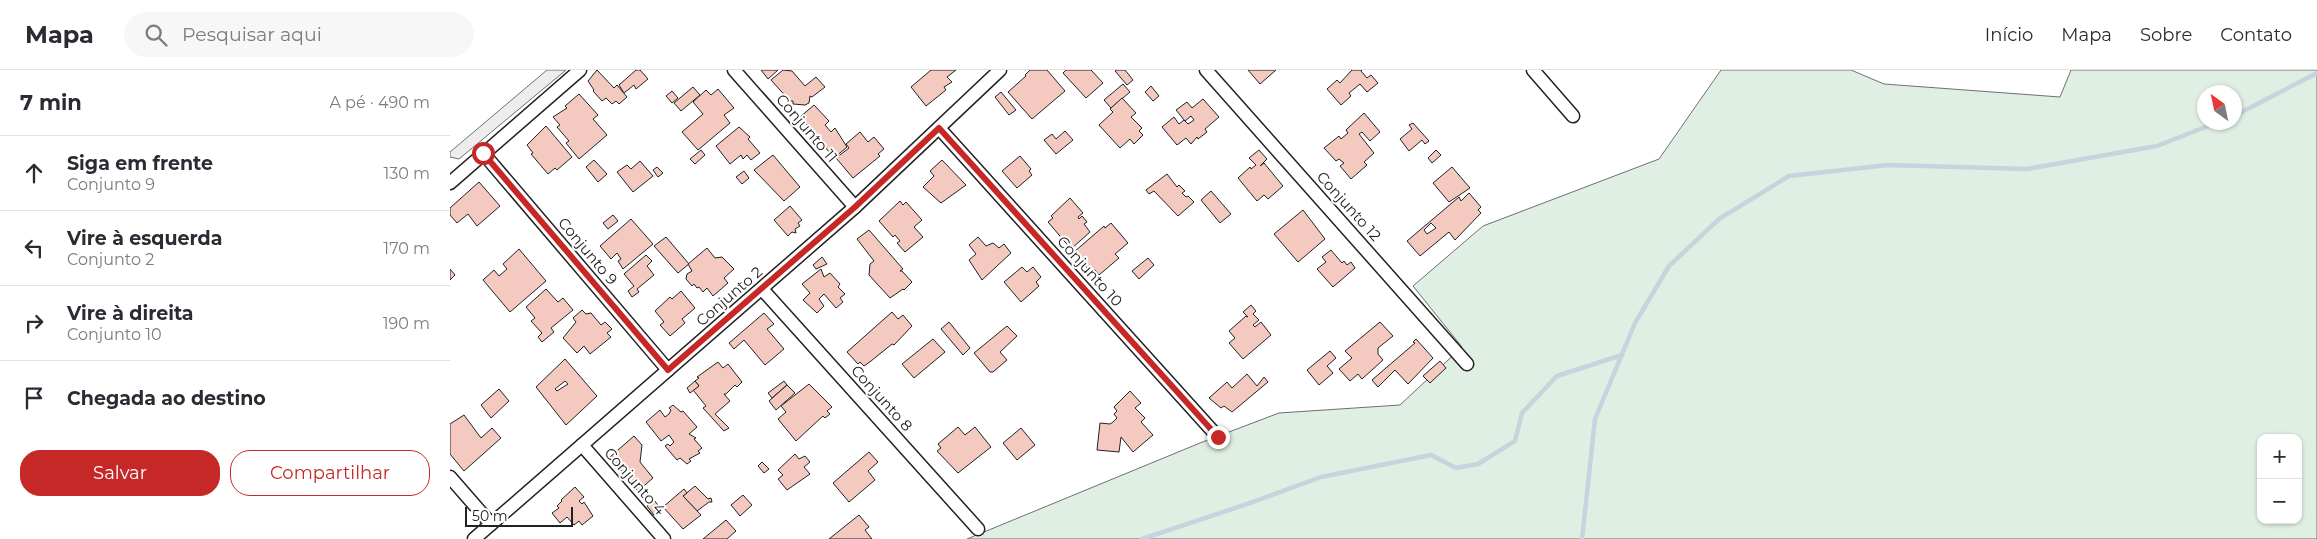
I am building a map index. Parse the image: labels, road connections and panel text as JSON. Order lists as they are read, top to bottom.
{
  "streets": {
    "street": [
      "Conjunto 11",
      "Conjunto 12",
      "Conjunto 9",
      "Conjunto 10",
      "Conjunto 2",
      "Conjunto 8",
      "Conjunto 4"
    ]
  },
  "crossings": [
    ["Conjunto 11", "Conjunto 2"],
    ["Conjunto 9", "Conjunto 2"],
    ["Conjunto 10", "Conjunto 2"],
    ["Conjunto 2", "Conjunto 8"],
    ["Conjunto 2", "Conjunto 4"]
  ],
  "scale_bar": "50 m",
  "north": "top left",
  "page": {
    "header": "Mapa",
    "search": "Pesquisar aqui",
    "nav": [
      "Início",
      "Mapa",
      "Sobre",
      "Contato"
    ],
    "heading": ["7 min", "A pé · 490 m"],
    "list": [
      ["Siga em frente", "Conjunto 9", "130 m"],
      ["Vire à esquerda", "Conjunto 2", "170 m"],
      ["Vire à direita", "Conjunto 10", "190 m"],
      "Chegada ao destino"
    ],
    "map_buttons": ["+", "−"],
    "buttons": ["Salvar", "Compartilhar"],
    "scale": "50 m"
  }
}
